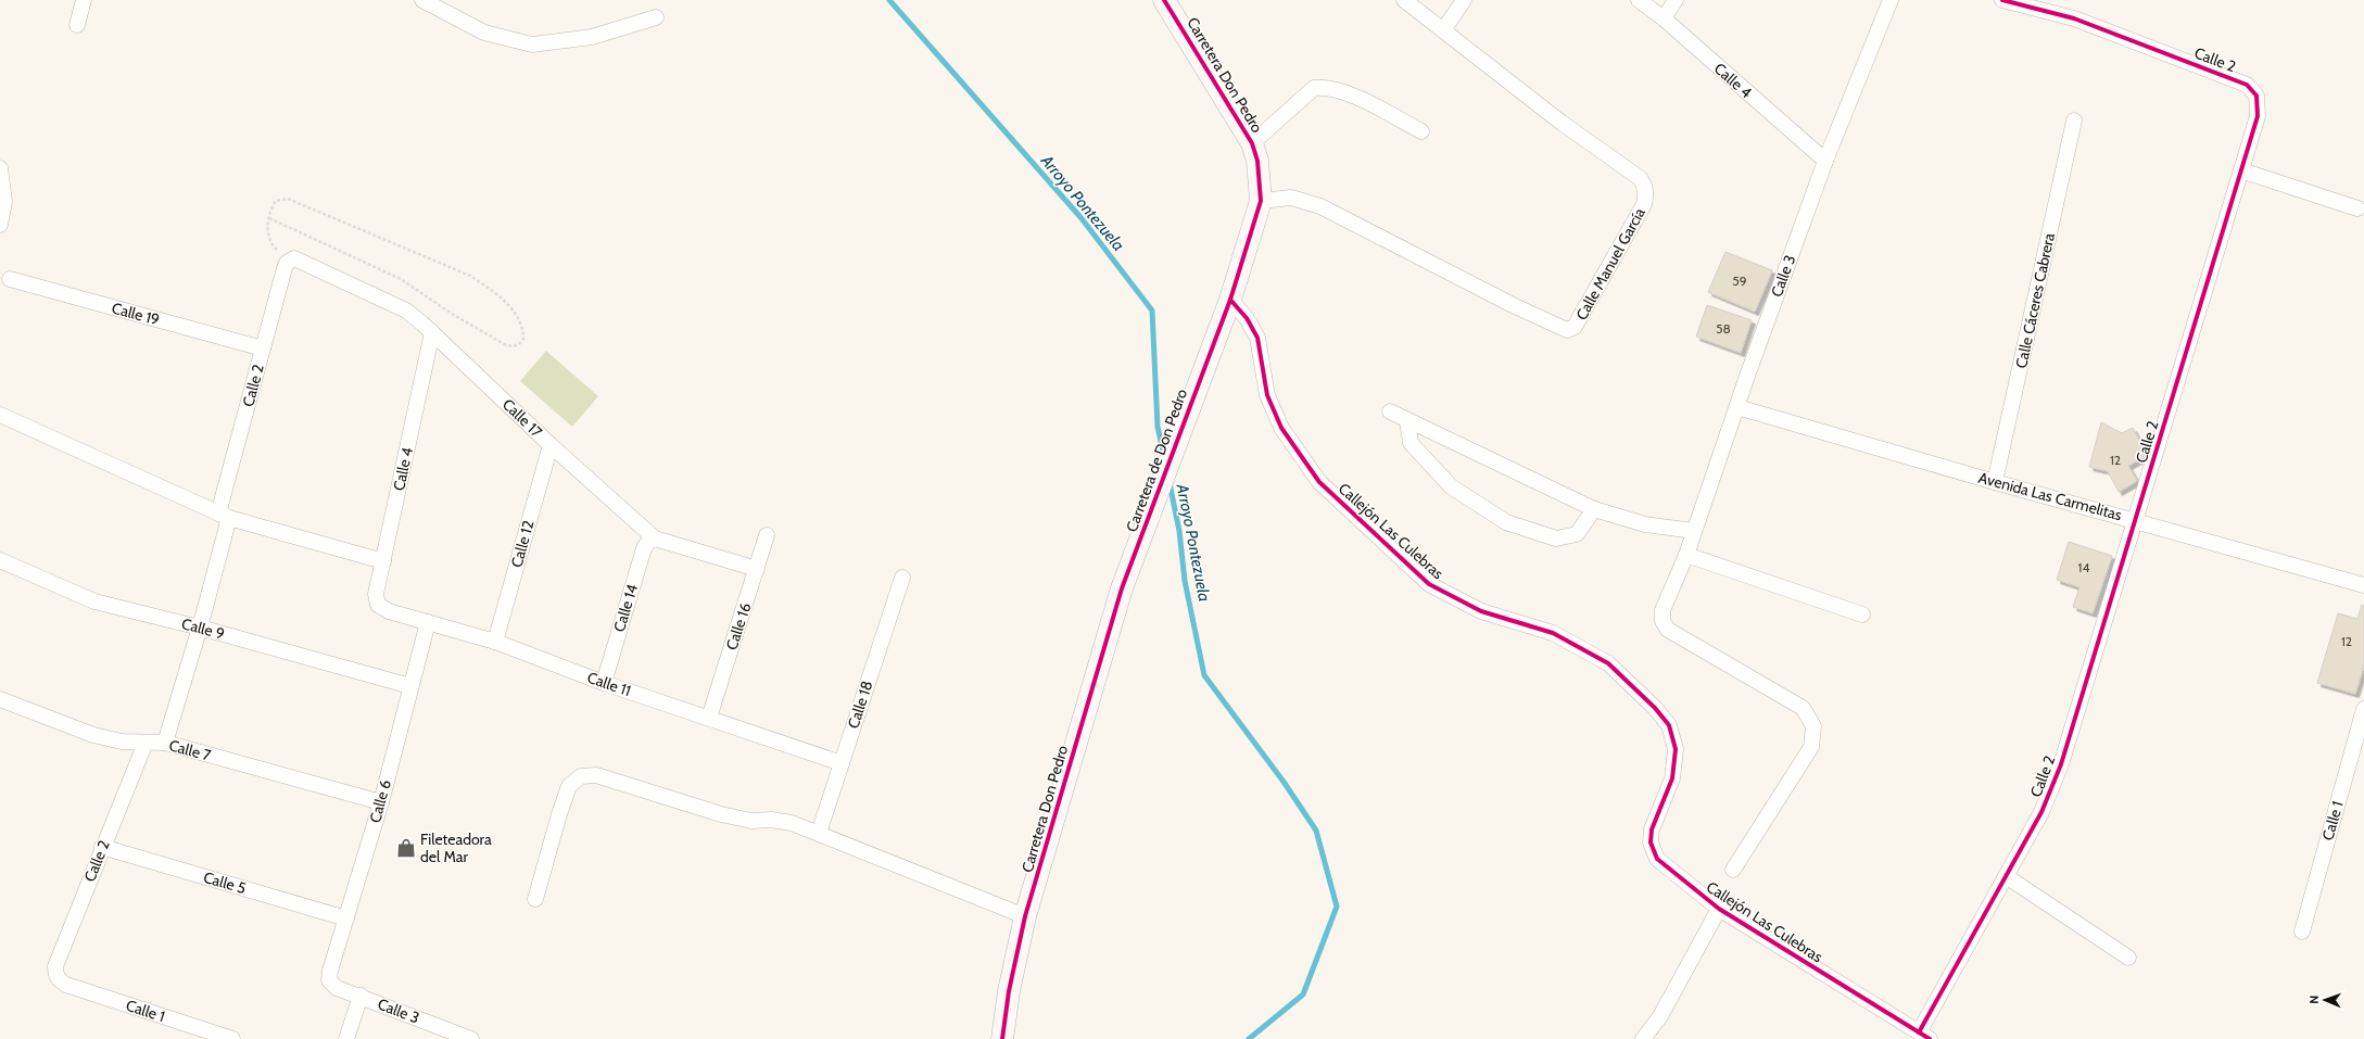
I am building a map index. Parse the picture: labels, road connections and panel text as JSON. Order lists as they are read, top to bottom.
{
  "streets": {
    "street": [
      "Calle 2",
      "Carretera Don Pedro",
      "Calle 4",
      "Calle Manuel García",
      "Calle 3",
      "Calle Cáceres Cabrera",
      "Calle 19",
      "Calle 17",
      "Carretera de Don Pedro",
      "Avenida Las Carmelitas",
      "Callejón Las Culebras",
      "Calle 12",
      "Calle 14",
      "Calle 16",
      "Calle 9",
      "Calle 11",
      "Calle 18",
      "Calle 7",
      "Calle 6",
      "Calle 1",
      "Calle 5"
    ]
  },
  "crossings": [
    ["Calle 2", "Calle 19"],
    ["Calle 2", "Calle 17"],
    ["Calle 2", "Avenida Las Carmelitas"],
    ["Calle 2", "Callejón Las Culebras"],
    ["Calle 2", "Calle 9"],
    ["Calle 2", "Calle 7"],
    ["Calle 2", "Calle 1"],
    ["Calle 2", "Calle 5"],
    ["Carretera Don Pedro", "Calle Manuel García"],
    ["Carretera Don Pedro", "Carretera de Don Pedro"],
    ["Carretera Don Pedro", "Callejón Las Culebras"],
    ["Calle 4", "Calle 3"],
    ["Calle 4", "Calle 17"],
    ["Calle 4", "Calle 11"],
    ["Calle 3", "Avenida Las Carmelitas"],
    ["Calle 3", "Calle 6"],
    ["Calle Cáceres Cabrera", "Avenida Las Carmelitas"],
    ["Calle 17", "Calle 12"],
    ["Calle 17", "Calle 14"],
    ["Calle 17", "Calle 16"],
    ["Calle 12", "Calle 11"],
    ["Calle 14", "Calle 11"],
    ["Calle 16", "Calle 11"],
    ["Calle 9", "Calle 6"],
    ["Calle 11", "Calle 18"],
    ["Calle 11", "Calle 6"],
    ["Calle 7", "Calle 6"],
    ["Calle 6", "Calle 5"]
  ],
  "water": ["Arroyo Pontezuela"],
  "places": {
    "shop": ["Fileteadora del Mar"]
  },
  "house_numbers": [
    "59",
    "58",
    "12",
    "14",
    "12"
  ],
  "north": "left"
}
